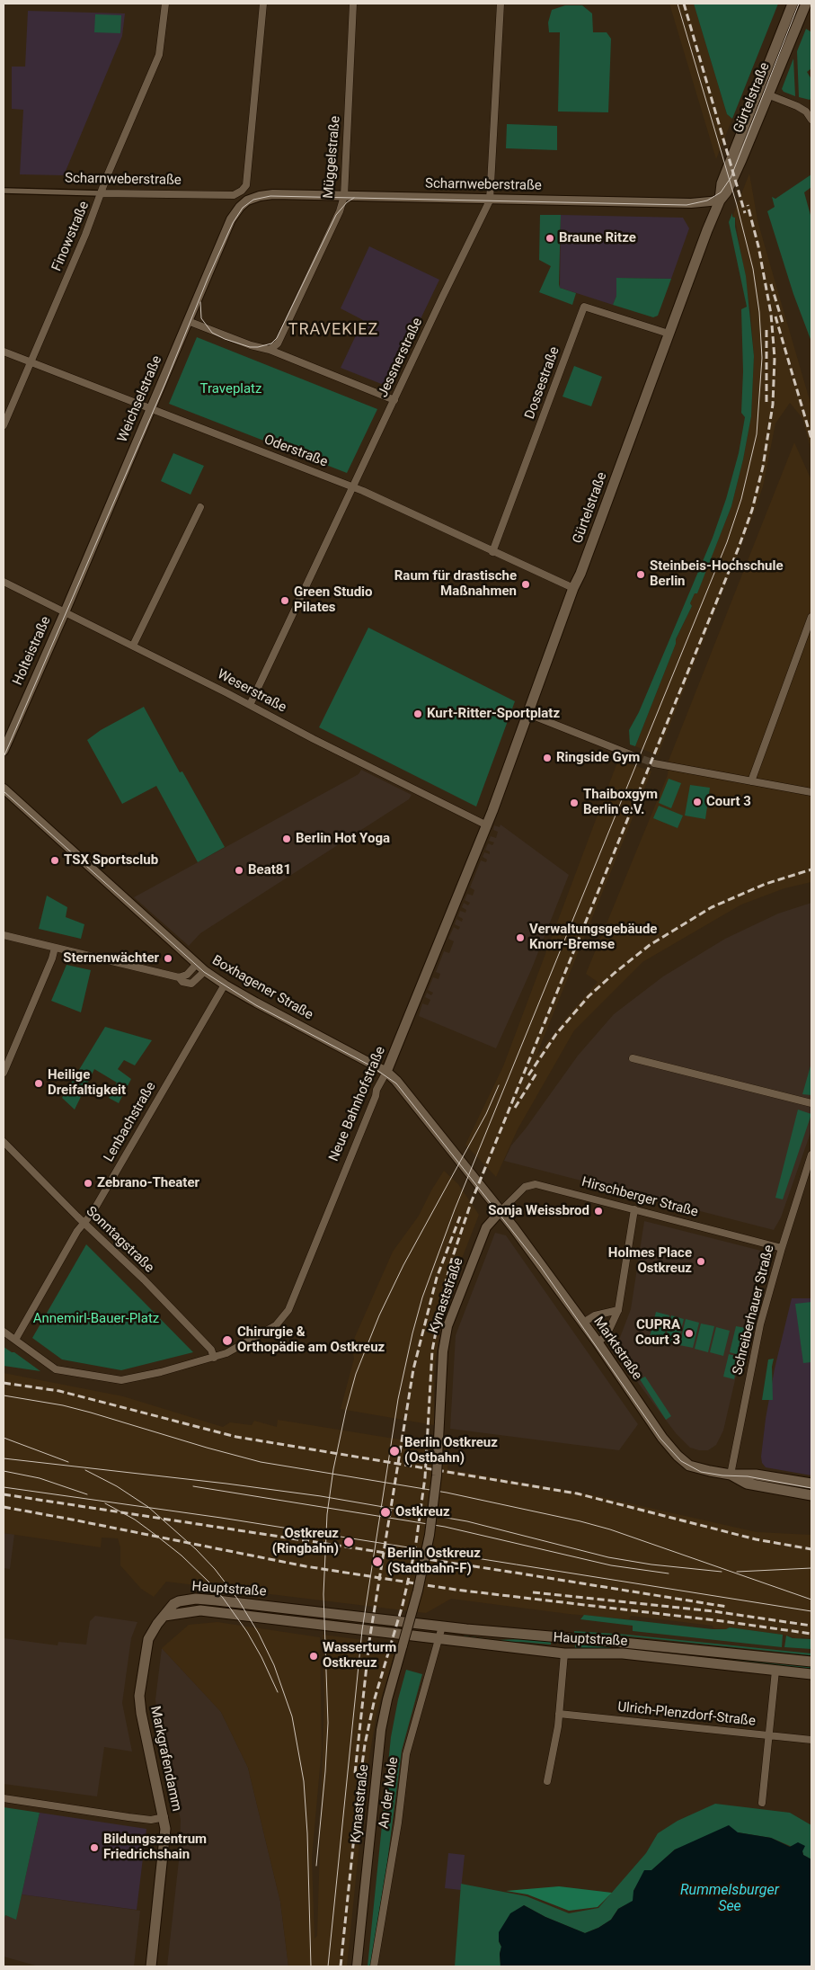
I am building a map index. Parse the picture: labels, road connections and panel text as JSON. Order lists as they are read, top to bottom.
{
  "streets": {
    "main road": [
      "Gürtelstraße",
      "Boxhagener Straße",
      "Neue Bahnhofstraße",
      "Marktstraße",
      "Hauptstraße",
      "Markgrafendamm"
    ],
    "street": [
      "Müggelstraße",
      "Scharnweberstraße",
      "Finowstraße",
      "Jessnerstraße",
      "Dossestraße",
      "Weichselstraße",
      "Oderstraße",
      "Holteistraße",
      "Weserstraße",
      "Lenbachstraße",
      "Hirschberger Straße",
      "Sonntagstraße",
      "Kynaststraße",
      "Schreiberhauer Straße",
      "Ulrich-Plenzdorf-Straße",
      "An der Mole"
    ]
  },
  "crossings": [
    ["Gürtelstraße", "Scharnweberstraße"],
    ["Gürtelstraße", "Dossestraße"],
    ["Gürtelstraße", "Oderstraße"],
    ["Gürtelstraße", "Weserstraße"],
    ["Gürtelstraße", "Neue Bahnhofstraße"],
    ["Müggelstraße", "Scharnweberstraße"],
    ["Scharnweberstraße", "Finowstraße"],
    ["Scharnweberstraße", "Jessnerstraße"],
    ["Scharnweberstraße", "Weichselstraße"],
    ["Finowstraße", "Oderstraße"],
    ["Jessnerstraße", "Oderstraße"],
    ["Jessnerstraße", "Weserstraße"],
    ["Dossestraße", "Oderstraße"],
    ["Weichselstraße", "Oderstraße"],
    ["Weichselstraße", "Holteistraße"],
    ["Weichselstraße", "Weserstraße"],
    ["Holteistraße", "Weserstraße"],
    ["Weserstraße", "Neue Bahnhofstraße"],
    ["Boxhagener Straße", "Neue Bahnhofstraße"],
    ["Boxhagener Straße", "Lenbachstraße"],
    ["Boxhagener Straße", "Hirschberger Straße"],
    ["Boxhagener Straße", "Kynaststraße"],
    ["Boxhagener Straße", "Marktstraße"],
    ["Neue Bahnhofstraße", "Lenbachstraße"],
    ["Neue Bahnhofstraße", "Sonntagstraße"],
    ["Lenbachstraße", "Sonntagstraße"],
    ["Hirschberger Straße", "Kynaststraße"],
    ["Hirschberger Straße", "Schreiberhauer Straße"],
    ["Hirschberger Straße", "Marktstraße"],
    ["Kynaststraße", "Marktstraße"],
    ["Schreiberhauer Straße", "Marktstraße"],
    ["Hauptstraße", "Markgrafendamm"],
    ["Hauptstraße", "An der Mole"]
  ],
  "districts": ["TRAVEKIEZ"],
  "water": ["Rummelsburger See"],
  "parks": ["Traveplatz", "Annemirl-Bauer-Platz"],
  "places": [
    "Braune Ritze",
    "Steinbeis-Hochschule Berlin",
    "Raum für drastische Maßnahmen",
    "Green Studio Pilates",
    "Kurt-Ritter-Sportplatz",
    "Ringside Gym",
    "Court 3",
    "Thaiboxgym Berlin e.V.",
    "Berlin Hot Yoga",
    "TSX Sportsclub",
    "Beat81",
    "Verwaltungsgebäude Knorr-Bremse",
    "Sternenwächter",
    "Heilige Dreifaltigkeit",
    "Zebrano-Theater",
    "Sonja Weissbrod",
    "Holmes Place Ostkreuz",
    "CUPRA Court 3",
    "Chirurgie & Orthopädie am Ostkreuz",
    "Berlin Ostkreuz (Ostbahn)",
    "Ostkreuz",
    "Ostkreuz (Ringbahn)",
    "Berlin Ostkreuz (Stadtbahn-F)",
    "Wasserturm Ostkreuz",
    "Bildungszentrum Friedrichshain"
  ]
}
